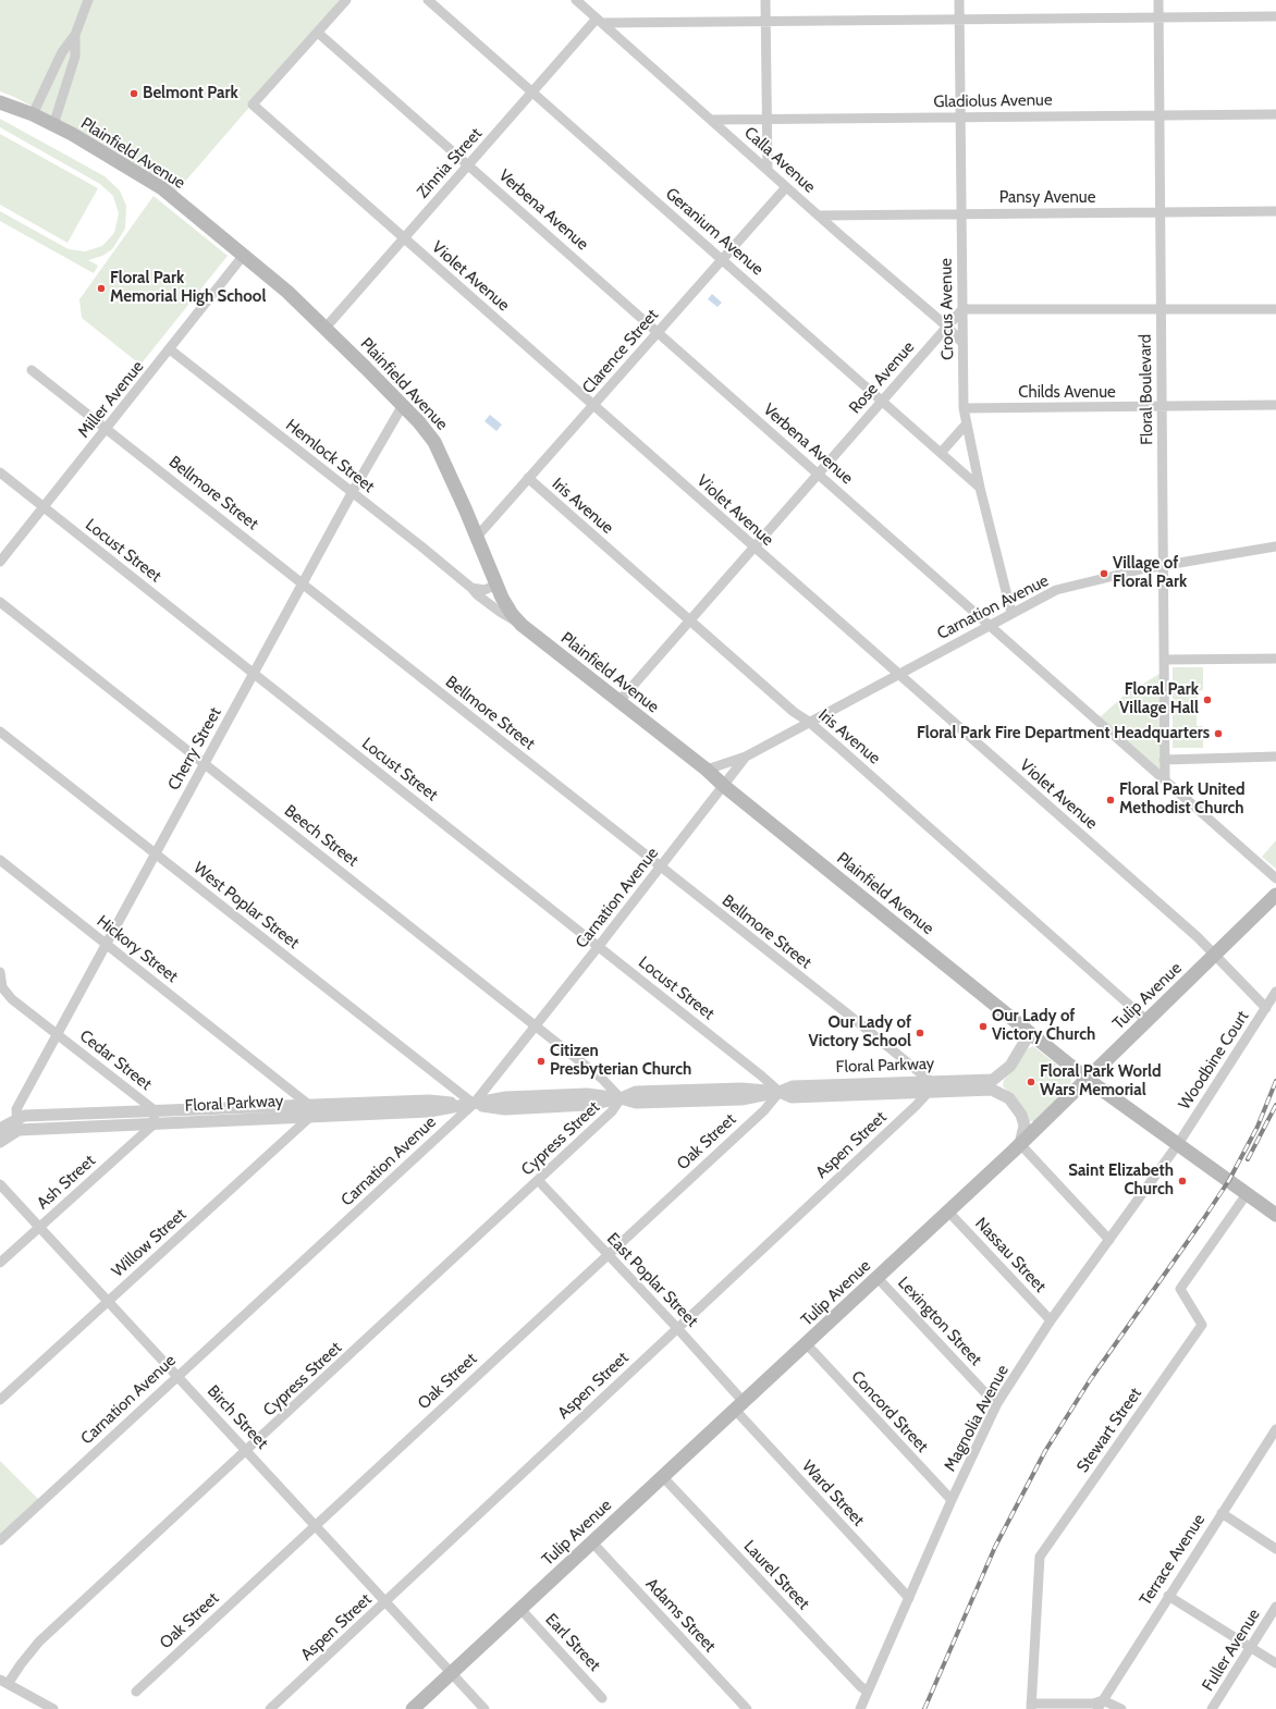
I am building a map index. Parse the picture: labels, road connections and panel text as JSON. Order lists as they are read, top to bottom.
{
  "streets": {
    "main road": ["Plainfield Avenue", "Tulip Avenue"],
    "street": [
      "Gladiolus Avenue",
      "Calla Avenue",
      "Zinnia Street",
      "Pansy Avenue",
      "Verbena Avenue",
      "Geranium Avenue",
      "Violet Avenue",
      "Crocus Avenue",
      "Clarence Street",
      "Rose Avenue",
      "Floral Boulevard",
      "Childs Avenue",
      "Miller Avenue",
      "Hemlock Street",
      "Bellmore Street",
      "Iris Avenue",
      "Locust Street",
      "Carnation Avenue",
      "Cherry Street",
      "Beech Street",
      "West Poplar Street",
      "Hickory Street",
      "Cedar Street",
      "Woodbine Court",
      "Floral Parkway",
      "Cypress Street",
      "Oak Street",
      "Aspen Street",
      "Ash Street",
      "Willow Street",
      "Nassau Street",
      "East Poplar Street",
      "Lexington Street",
      "Concord Street",
      "Birch Street",
      "Magnolia Avenue",
      "Stewart Street",
      "Ward Street",
      "Terrace Avenue",
      "Laurel Street",
      "Adams Street",
      "Earl Street",
      "Fuller Avenue"
    ]
  },
  "crossings": [
    ["Gladiolus Avenue", "Calla Avenue"],
    ["Gladiolus Avenue", "Crocus Avenue"],
    ["Gladiolus Avenue", "Floral Boulevard"],
    ["Plainfield Avenue", "Zinnia Street"],
    ["Plainfield Avenue", "Clarence Street"],
    ["Plainfield Avenue", "Rose Avenue"],
    ["Plainfield Avenue", "Miller Avenue"],
    ["Plainfield Avenue", "Hemlock Street"],
    ["Plainfield Avenue", "Carnation Avenue"],
    ["Plainfield Avenue", "Cherry Street"],
    ["Plainfield Avenue", "Tulip Avenue"],
    ["Plainfield Avenue", "Woodbine Court"],
    ["Plainfield Avenue", "Magnolia Avenue"],
    ["Plainfield Avenue", "Stewart Street"],
    ["Calla Avenue", "Zinnia Street"],
    ["Calla Avenue", "Pansy Avenue"],
    ["Calla Avenue", "Crocus Avenue"],
    ["Calla Avenue", "Clarence Street"],
    ["Calla Avenue", "Rose Avenue"],
    ["Zinnia Street", "Verbena Avenue"],
    ["Zinnia Street", "Geranium Avenue"],
    ["Zinnia Street", "Violet Avenue"],
    ["Pansy Avenue", "Crocus Avenue"],
    ["Pansy Avenue", "Floral Boulevard"],
    ["Verbena Avenue", "Violet Avenue"],
    ["Verbena Avenue", "Clarence Street"],
    ["Verbena Avenue", "Rose Avenue"],
    ["Verbena Avenue", "Floral Boulevard"],
    ["Verbena Avenue", "Carnation Avenue"],
    ["Geranium Avenue", "Crocus Avenue"],
    ["Geranium Avenue", "Clarence Street"],
    ["Geranium Avenue", "Rose Avenue"],
    ["Violet Avenue", "Clarence Street"],
    ["Violet Avenue", "Rose Avenue"],
    ["Violet Avenue", "Carnation Avenue"],
    ["Violet Avenue", "Tulip Avenue"],
    ["Violet Avenue", "Woodbine Court"],
    ["Crocus Avenue", "Rose Avenue"],
    ["Crocus Avenue", "Childs Avenue"],
    ["Crocus Avenue", "Carnation Avenue"],
    ["Clarence Street", "Iris Avenue"],
    ["Rose Avenue", "Iris Avenue"],
    ["Floral Boulevard", "Childs Avenue"],
    ["Floral Boulevard", "Carnation Avenue"],
    ["Miller Avenue", "Hemlock Street"],
    ["Miller Avenue", "Bellmore Street"],
    ["Miller Avenue", "Locust Street"],
    ["Hemlock Street", "Cherry Street"],
    ["Bellmore Street", "Carnation Avenue"],
    ["Bellmore Street", "Cherry Street"],
    ["Bellmore Street", "Floral Parkway"],
    ["Bellmore Street", "Aspen Street"],
    ["Iris Avenue", "Carnation Avenue"],
    ["Iris Avenue", "Tulip Avenue"],
    ["Locust Street", "Carnation Avenue"],
    ["Locust Street", "Cherry Street"],
    ["Locust Street", "Floral Parkway"],
    ["Locust Street", "Oak Street"],
    ["Carnation Avenue", "Beech Street"],
    ["Carnation Avenue", "West Poplar Street"],
    ["Carnation Avenue", "Floral Parkway"],
    ["Carnation Avenue", "Birch Street"],
    ["Cherry Street", "Beech Street"],
    ["Cherry Street", "West Poplar Street"],
    ["Cherry Street", "Hickory Street"],
    ["Cherry Street", "Cedar Street"],
    ["Cherry Street", "Floral Parkway"],
    ["Beech Street", "Floral Parkway"],
    ["Beech Street", "Cypress Street"],
    ["West Poplar Street", "Floral Parkway"],
    ["Hickory Street", "Floral Parkway"],
    ["Tulip Avenue", "Nassau Street"],
    ["Tulip Avenue", "East Poplar Street"],
    ["Tulip Avenue", "Lexington Street"],
    ["Tulip Avenue", "Concord Street"],
    ["Tulip Avenue", "Birch Street"],
    ["Tulip Avenue", "Ward Street"],
    ["Tulip Avenue", "Laurel Street"],
    ["Tulip Avenue", "Adams Street"],
    ["Tulip Avenue", "Earl Street"],
    ["Cedar Street", "Floral Parkway"],
    ["Woodbine Court", "Magnolia Avenue"],
    ["Floral Parkway", "Cypress Street"],
    ["Floral Parkway", "Oak Street"],
    ["Floral Parkway", "Aspen Street"],
    ["Floral Parkway", "Ash Street"],
    ["Floral Parkway", "Willow Street"],
    ["Cypress Street", "East Poplar Street"],
    ["Cypress Street", "Birch Street"],
    ["Oak Street", "East Poplar Street"],
    ["Oak Street", "Birch Street"],
    ["Aspen Street", "East Poplar Street"],
    ["Aspen Street", "Birch Street"],
    ["Ash Street", "Birch Street"],
    ["Willow Street", "Birch Street"],
    ["Nassau Street", "Magnolia Avenue"],
    ["East Poplar Street", "Ward Street"],
    ["Lexington Street", "Magnolia Avenue"],
    ["Concord Street", "Magnolia Avenue"],
    ["Magnolia Avenue", "Ward Street"],
    ["Magnolia Avenue", "Laurel Street"]
  ],
  "places": [
    "Belmont Park",
    "Floral Park Memorial High School",
    "Village of Floral Park",
    "Floral Park Village Hall",
    "Floral Park Fire Department Headquarters",
    "Floral Park United Methodist Church",
    "Our Lady of Victory Church",
    "Our Lady of Victory School",
    "Citizen Presbyterian Church",
    "Floral Park World Wars Memorial",
    "Saint Elizabeth Church"
  ]
}
